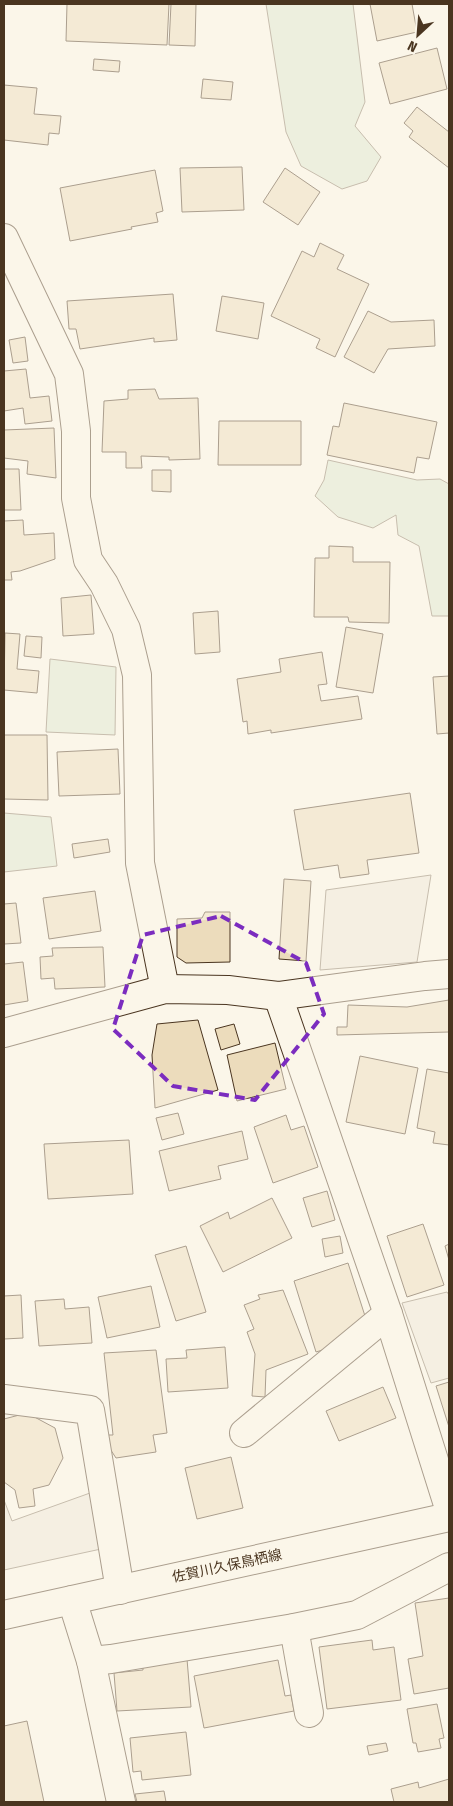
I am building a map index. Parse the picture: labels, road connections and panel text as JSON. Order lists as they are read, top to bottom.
{
  "streets": {
    "street": ["佐賀川久保鳥栖線"]
  },
  "north": "bottom left"
}
